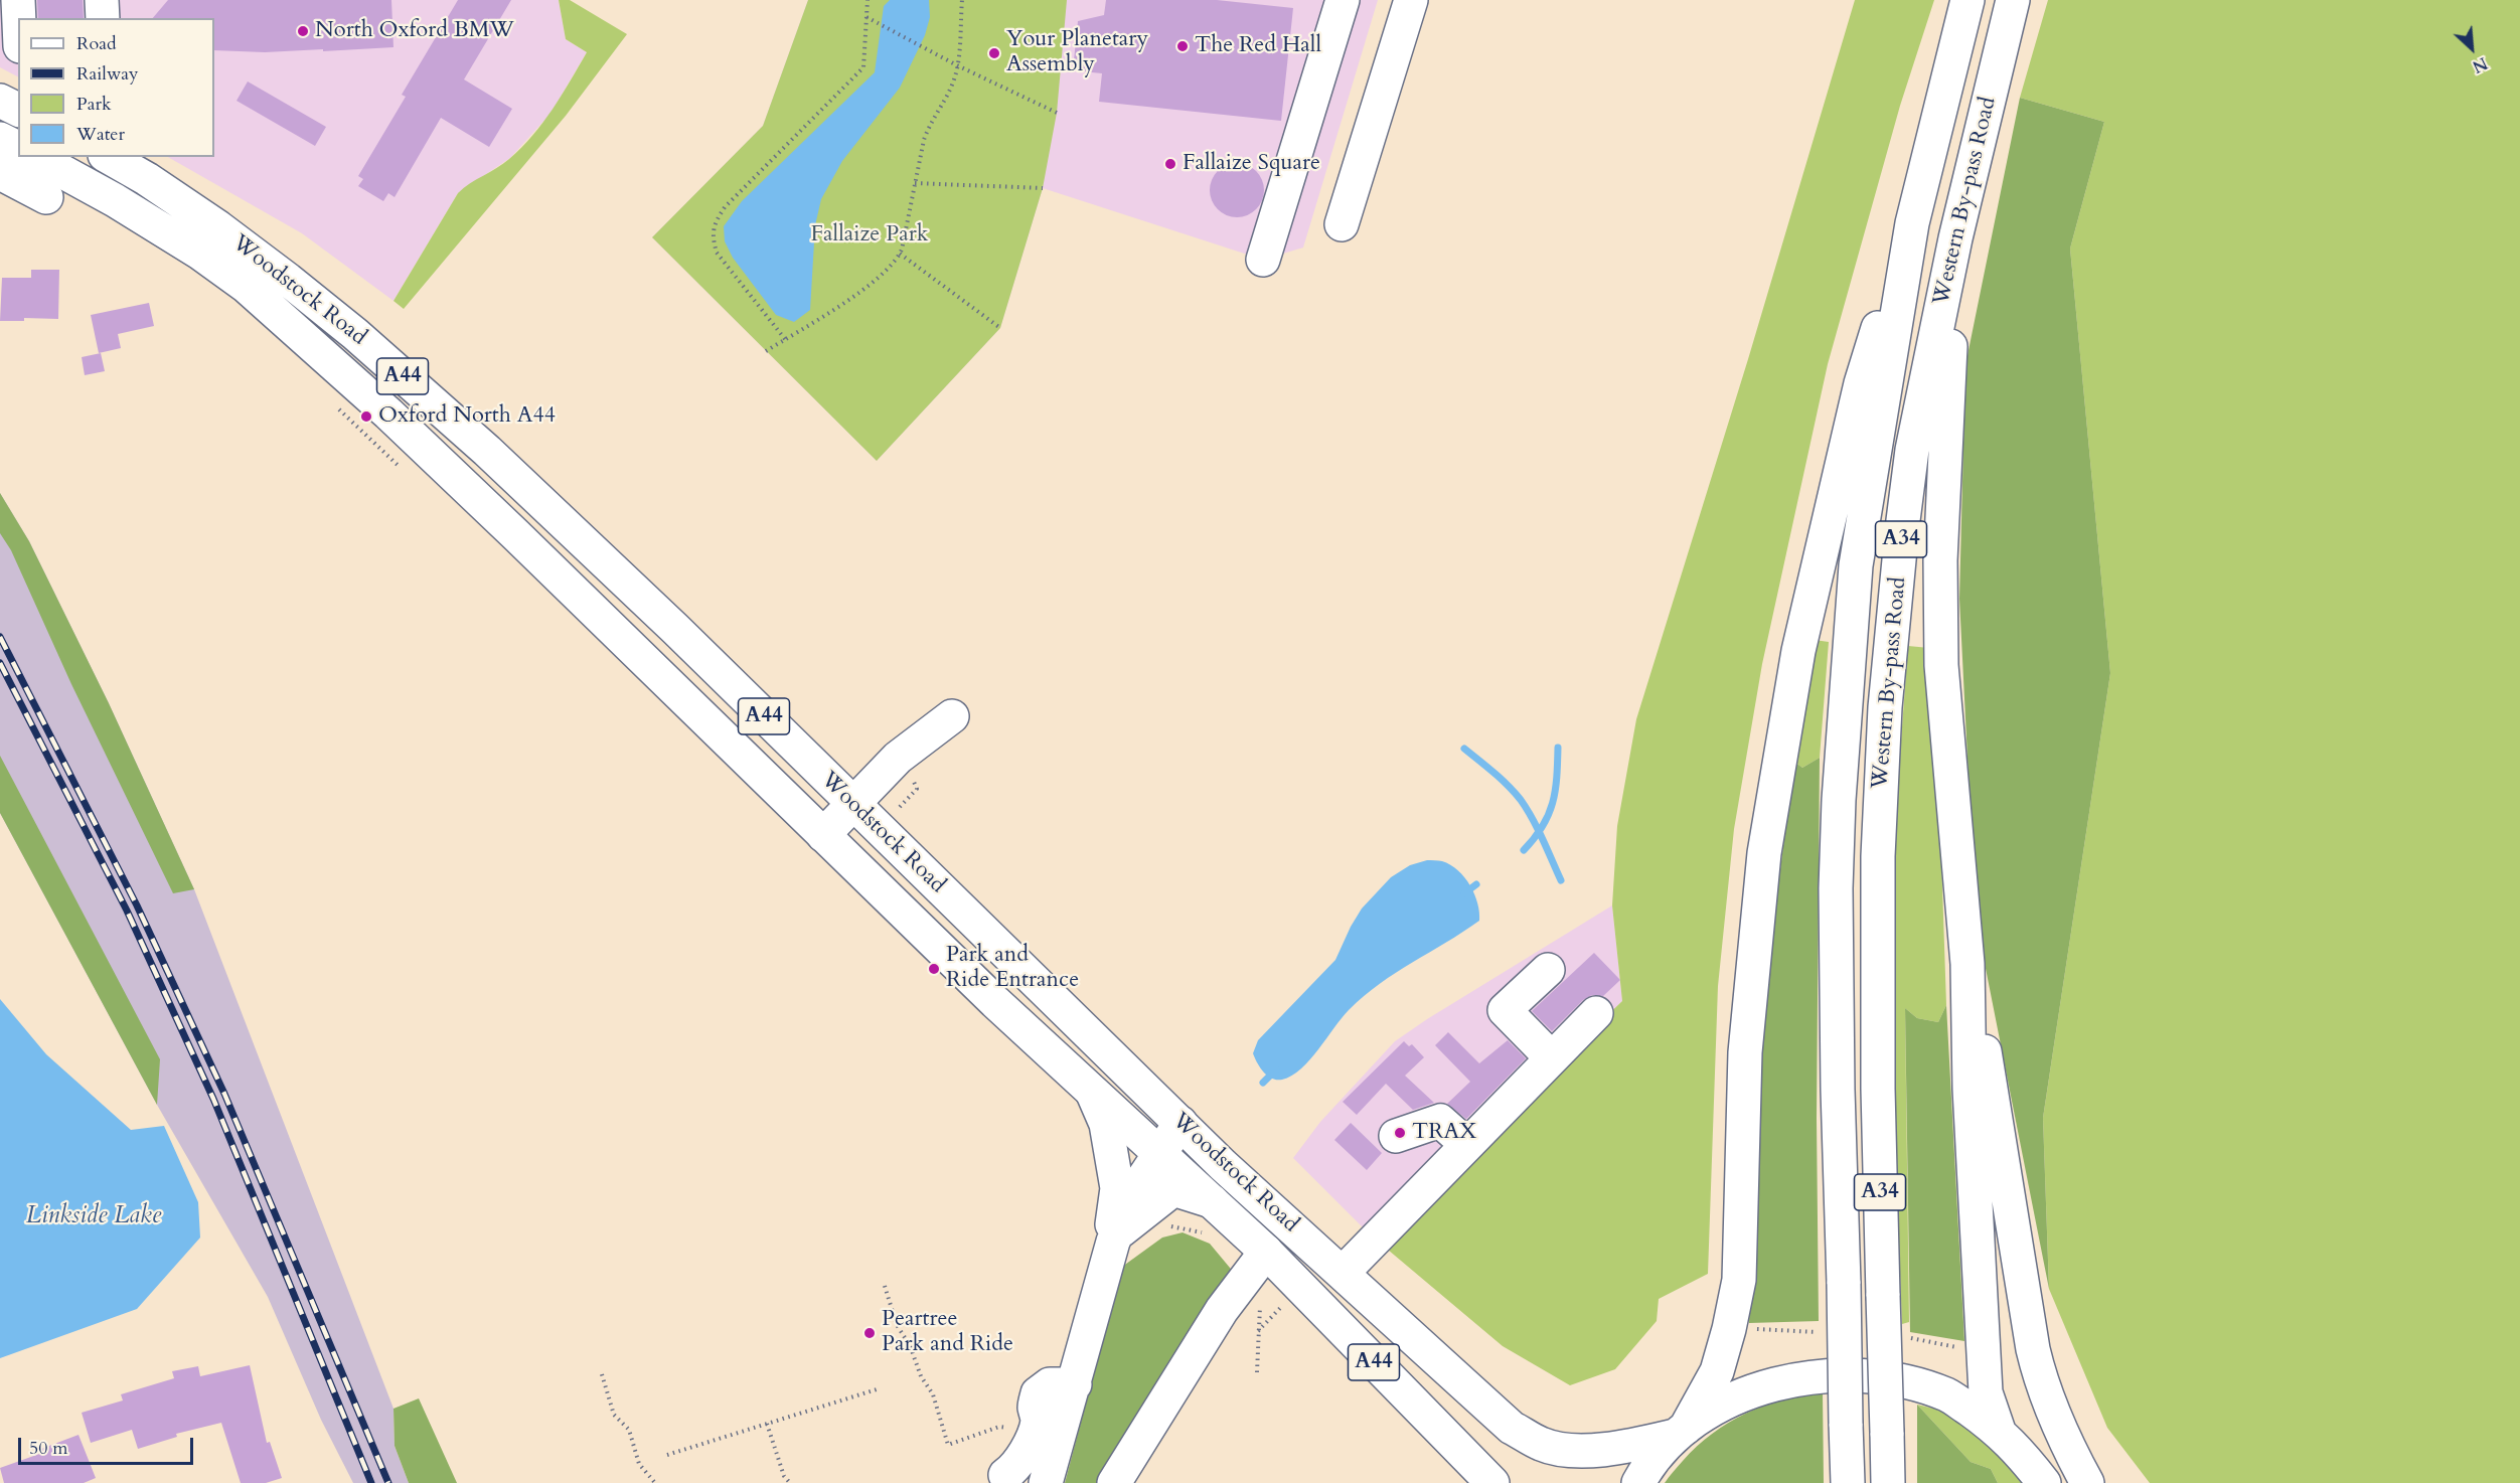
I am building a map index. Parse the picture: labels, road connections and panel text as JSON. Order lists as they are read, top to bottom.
{
  "streets": {
    "main road": [
      "Western By-pass Road",
      "Woodstock Road",
      "A44",
      "A34"
    ]
  },
  "crossings": [
    ["Woodstock Road", "A44"]
  ],
  "water": ["Linkside Lake"],
  "parks": ["Fallaize Park"],
  "places": [
    "North Oxford BMW",
    "The Red Hall",
    "Your Planetary Assembly",
    "Fallaize Square",
    "Oxford North A44",
    "Park and Ride Entrance",
    "TRAX",
    "Peartree Park and Ride"
  ],
  "legend": [
    "Road",
    "Railway",
    "Park",
    "Water"
  ],
  "scale_bar": "50 m",
  "north": "bottom right"
}
